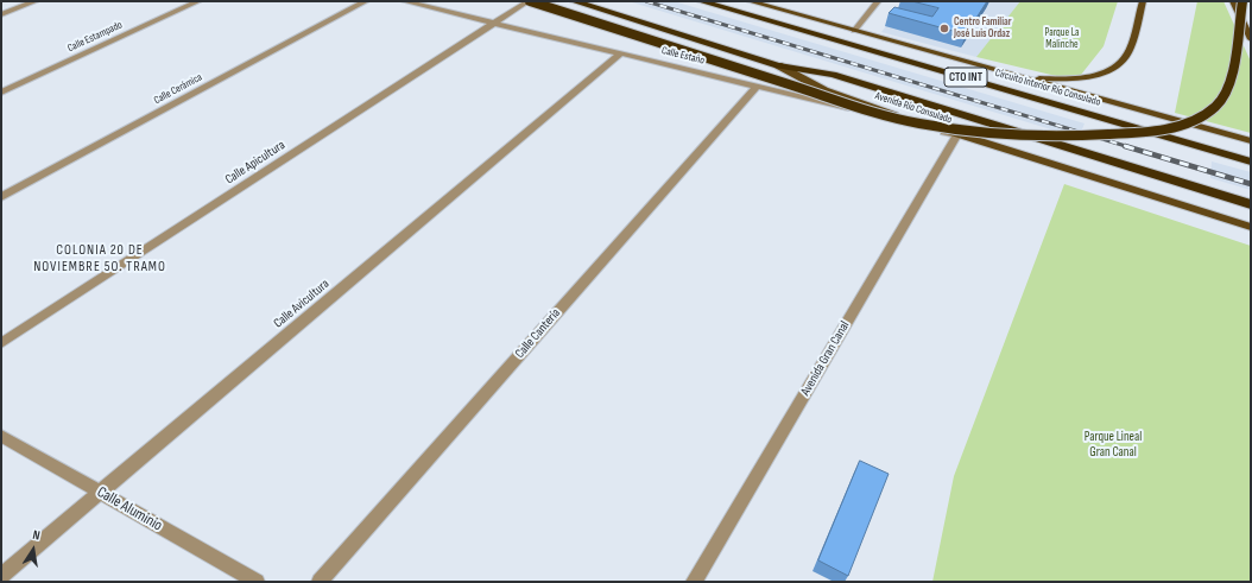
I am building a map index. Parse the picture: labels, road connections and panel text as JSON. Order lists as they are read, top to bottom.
{
  "streets": {
    "highway": ["CTO INT", "Circuito Interior Río Consulado", "Avenida Río Consulado"],
    "street": [
      "Calle Estampado",
      "Calle Estaño",
      "Calle Cerámica",
      "Calle Apicultura",
      "Calle Avicultura",
      "Calle Cantería",
      "Avenida Gran Canal",
      "Calle Aluminio"
    ]
  },
  "crossings": [
    ["Calle Estaño", "Avenida Río Consulado"],
    ["Calle Estaño", "Calle Apicultura"],
    ["Calle Estaño", "Calle Avicultura"],
    ["Calle Estaño", "Calle Cantería"],
    ["Calle Estaño", "Avenida Gran Canal"],
    ["Avenida Río Consulado", "Avenida Gran Canal"],
    ["Calle Avicultura", "Calle Aluminio"]
  ],
  "districts": ["COLONIA 20 DE NOVIEMBRE 5O. TRAMO"],
  "parks": ["Parque La Malinche", "Parque Lineal Gran Canal"],
  "places": ["Centro Familiar José Luis Ordaz"],
  "north": "top"
}
